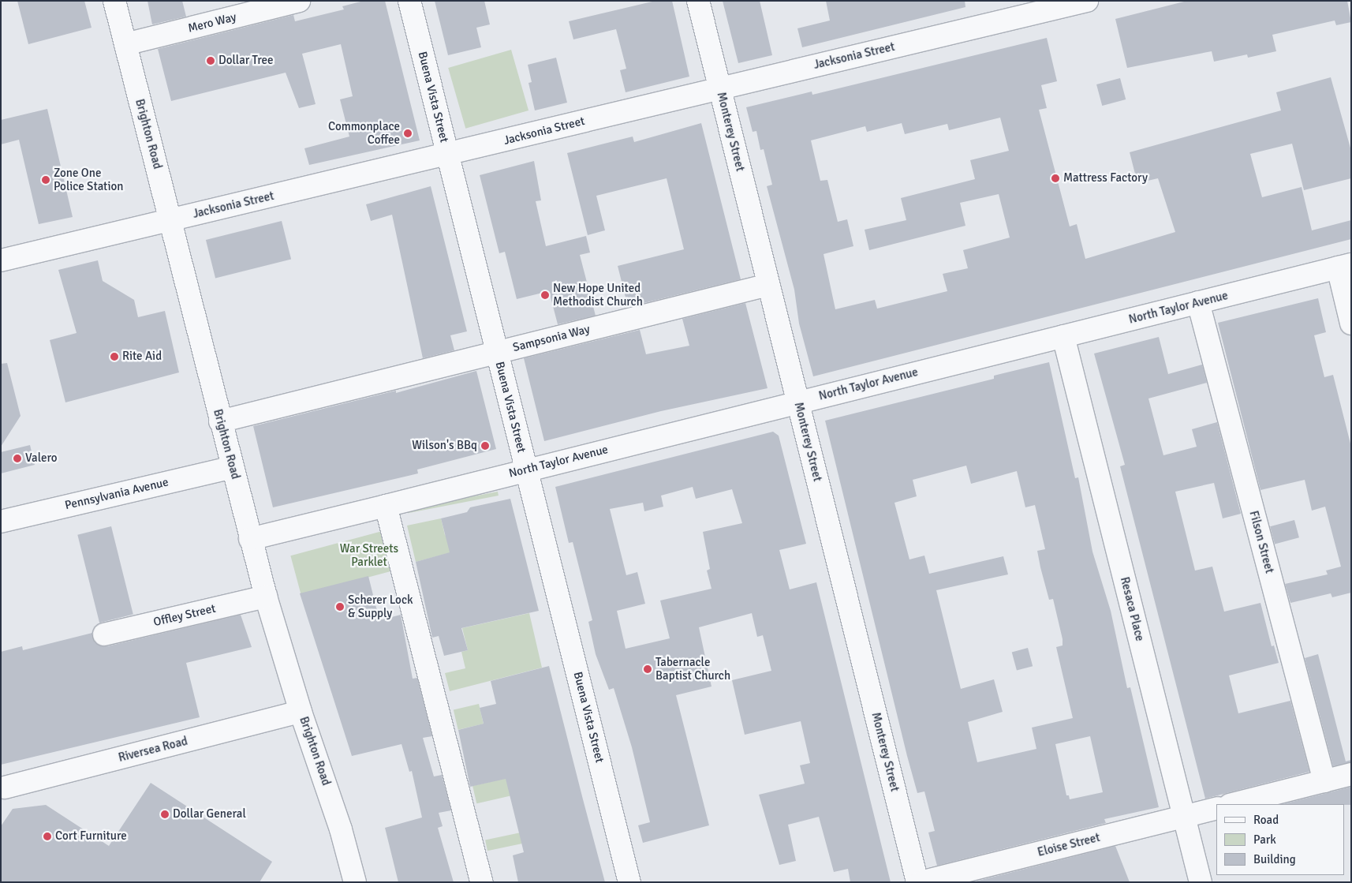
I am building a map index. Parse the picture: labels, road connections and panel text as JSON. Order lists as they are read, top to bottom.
{
  "streets": {
    "street": [
      "Mero Way",
      "Jacksonia Street",
      "Buena Vista Street",
      "Monterey Street",
      "Brighton Road",
      "North Taylor Avenue",
      "Sampsonia Way",
      "Pennsylvania Avenue",
      "Filson Street",
      "Resaca Place",
      "Offley Street",
      "Riversea Road",
      "Eloise Street"
    ]
  },
  "crossings": [
    ["Mero Way", "Brighton Road"],
    ["Jacksonia Street", "Buena Vista Street"],
    ["Jacksonia Street", "Monterey Street"],
    ["Jacksonia Street", "Brighton Road"],
    ["Buena Vista Street", "North Taylor Avenue"],
    ["Buena Vista Street", "Sampsonia Way"],
    ["Monterey Street", "North Taylor Avenue"],
    ["Monterey Street", "Sampsonia Way"],
    ["Brighton Road", "North Taylor Avenue"],
    ["Brighton Road", "Sampsonia Way"],
    ["Brighton Road", "Pennsylvania Avenue"],
    ["Brighton Road", "Offley Street"],
    ["Brighton Road", "Riversea Road"],
    ["North Taylor Avenue", "Filson Street"],
    ["North Taylor Avenue", "Resaca Place"],
    ["Resaca Place", "Eloise Street"]
  ],
  "parks": ["War Streets Parklet"],
  "places": [
    "Dollar Tree",
    "Commonplace Coffee",
    "Mattress Factory",
    "Zone One Police Station",
    "New Hope United Methodist Church",
    "Rite Aid",
    "Wilson's BBq",
    "Valero",
    "Scherer Lock & Supply",
    "Tabernacle Baptist Church",
    "Dollar General",
    "Cort Furniture"
  ],
  "legend": ["Road", "Park", "Building"]
}
